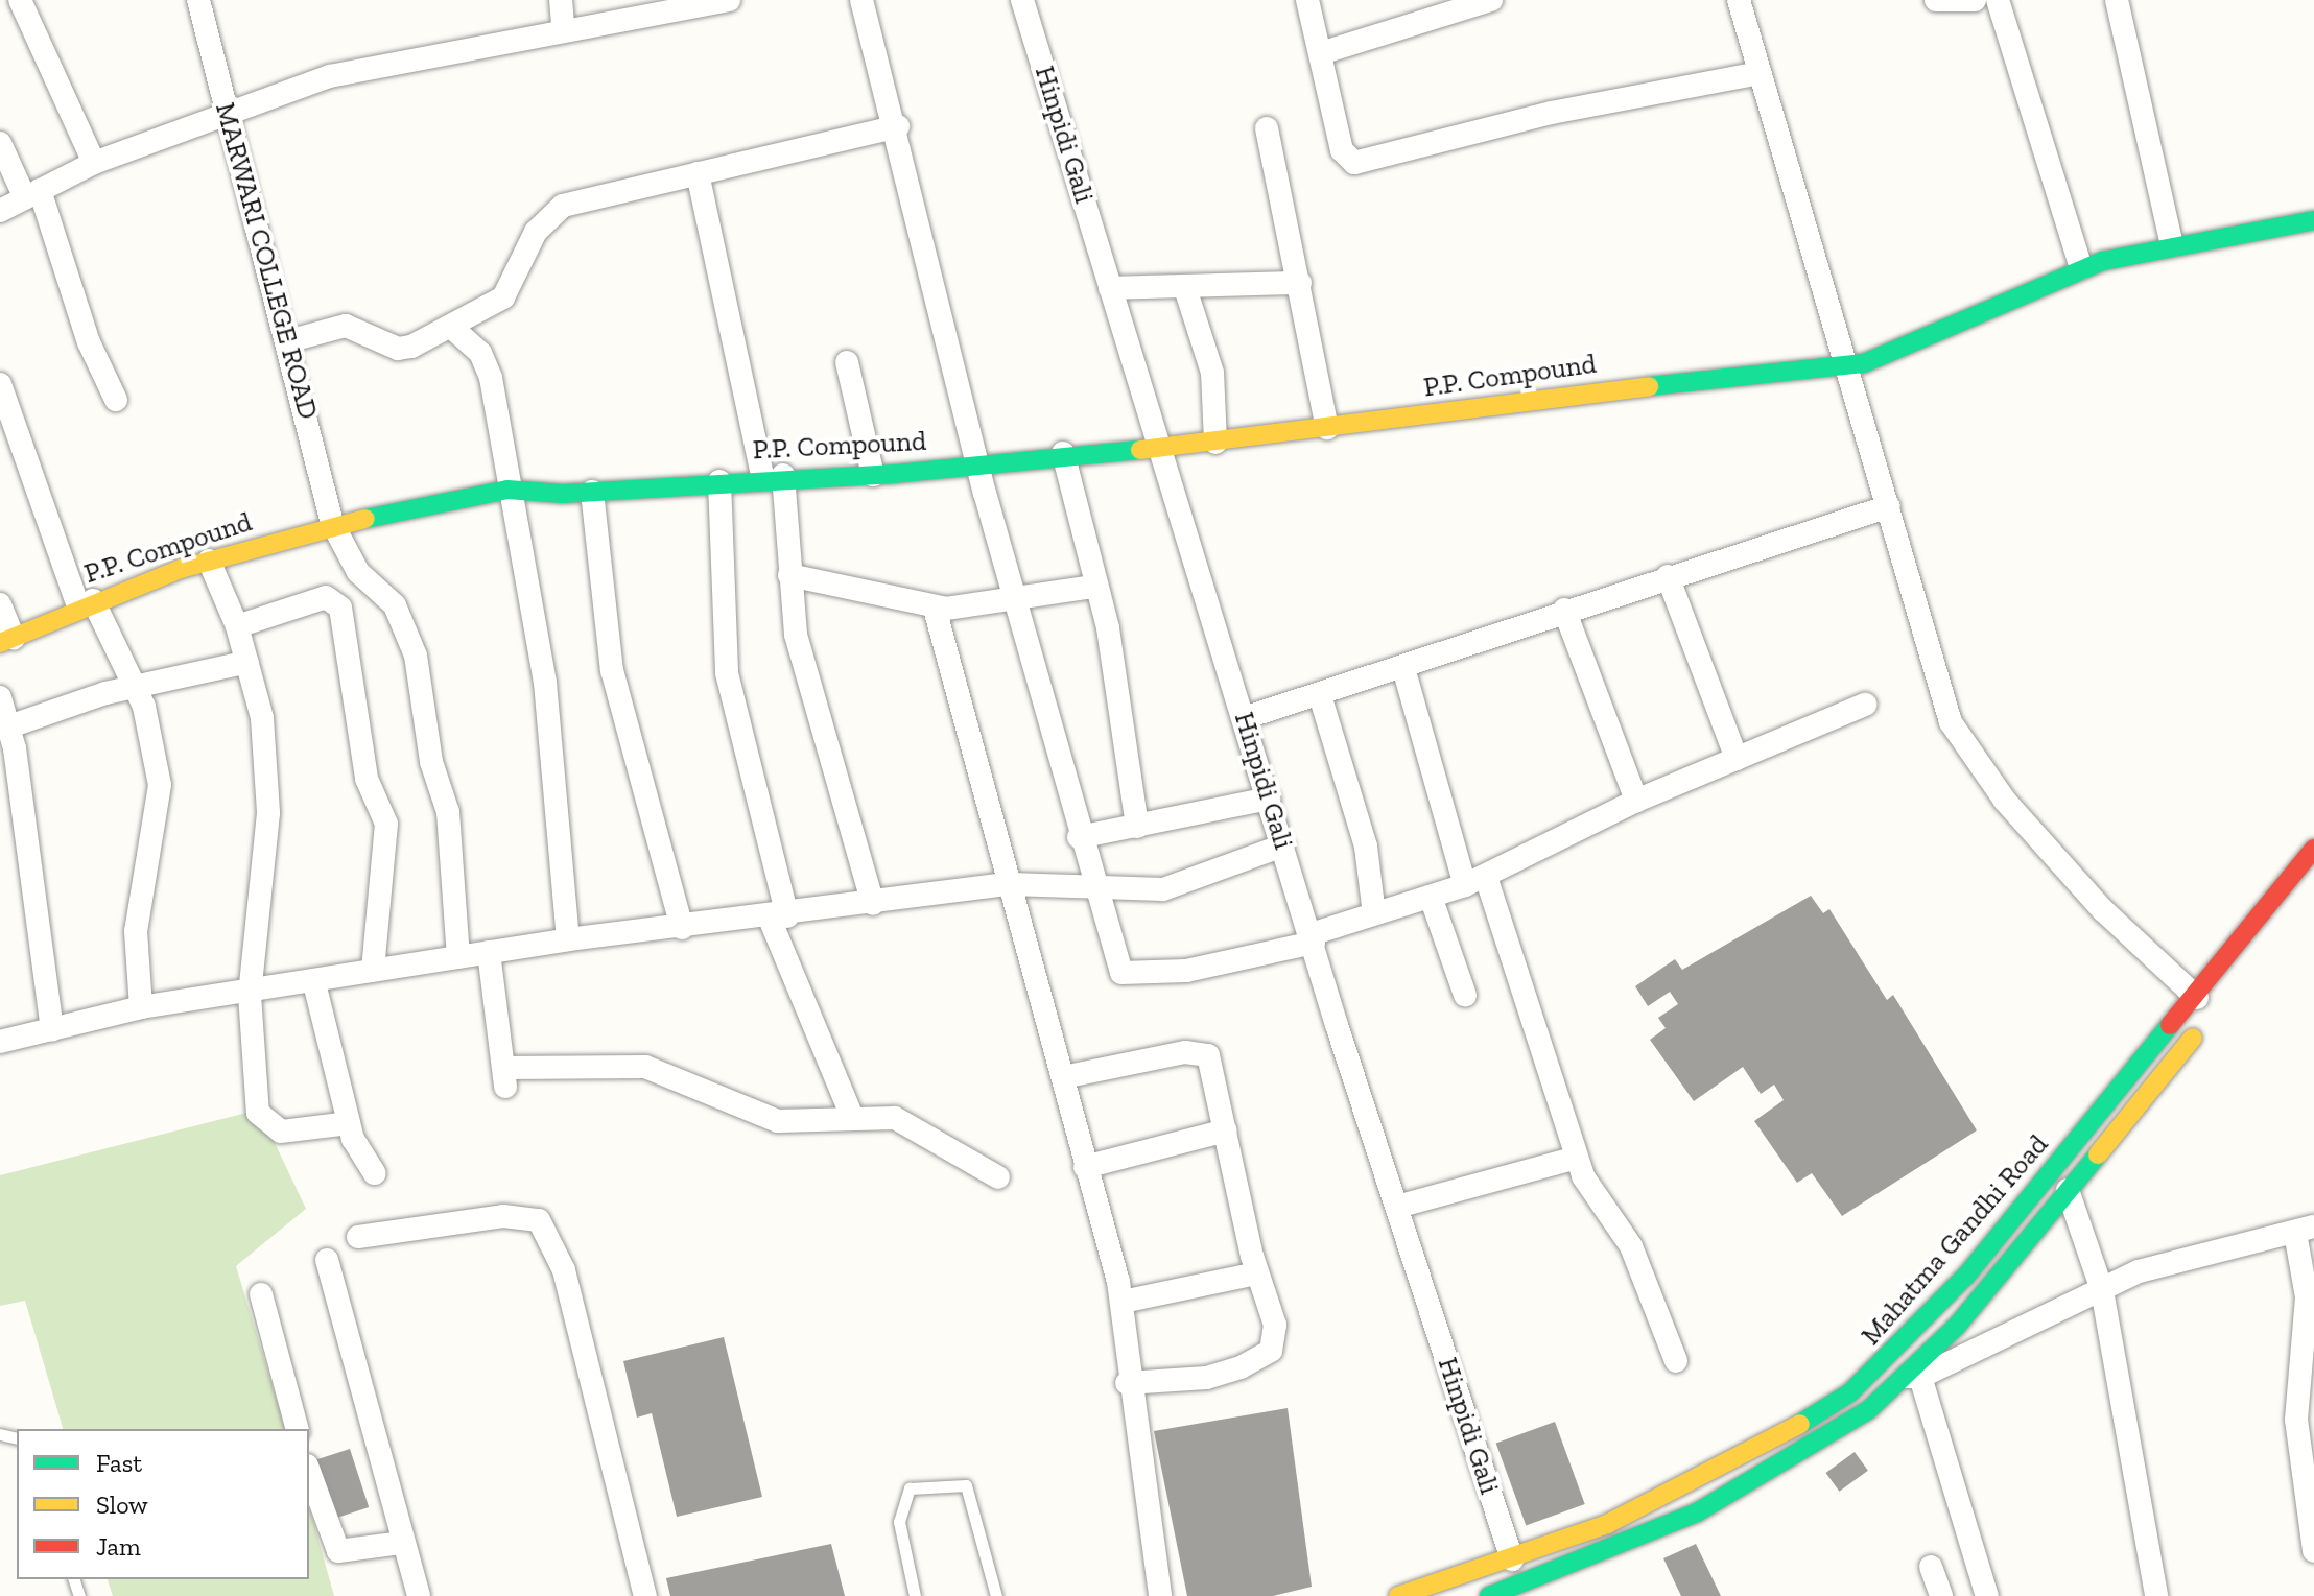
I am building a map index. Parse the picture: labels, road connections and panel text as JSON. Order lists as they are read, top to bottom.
{
  "streets": {
    "street": [
      "Hinpidi Gali",
      "MARWARI COLLEGE ROAD",
      "P.P. Compound",
      "Mahatma Gandhi Road"
    ]
  },
  "crossings": [
    ["Hinpidi Gali", "P.P. Compound"],
    ["Hinpidi Gali", "Mahatma Gandhi Road"],
    ["MARWARI COLLEGE ROAD", "P.P. Compound"]
  ],
  "legend": ["Fast", "Slow", "Jam"]
}
